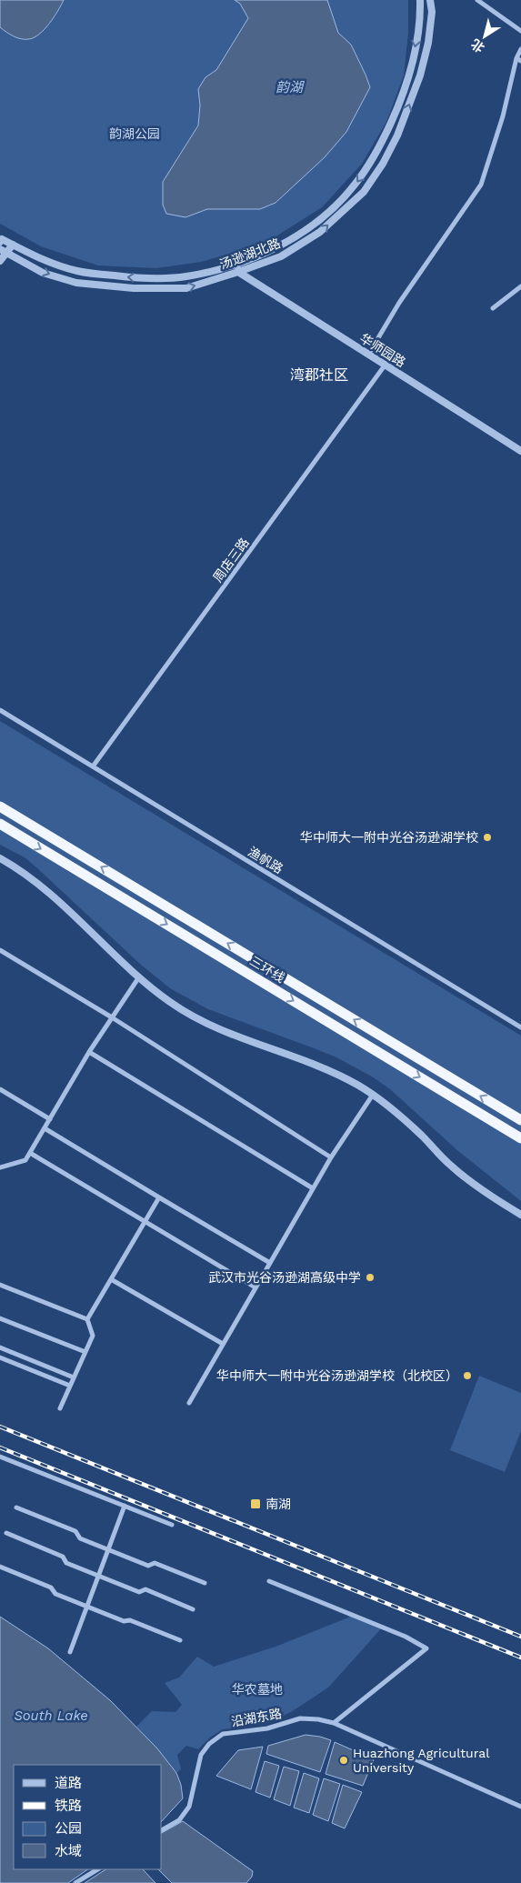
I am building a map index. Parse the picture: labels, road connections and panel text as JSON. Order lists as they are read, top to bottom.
{
  "streets": {
    "highway": ["三环线"],
    "street": [
      "汤逊湖北路",
      "华师园路",
      "周店三路",
      "渔帆路",
      "沿湖东路"
    ]
  },
  "crossings": [
    ["汤逊湖北路", "华师园路"],
    ["华师园路", "周店三路"],
    ["周店三路", "渔帆路"]
  ],
  "districts": ["湾郡社区"],
  "water": ["韵湖", "South Lake"],
  "parks": ["韵湖公园", "华农墓地"],
  "places": {
    "other": [
      "华中师大一附中光谷汤逊湖学校",
      "武汉市光谷汤逊湖高级中学",
      "华中师大一附中光谷汤逊湖学校（北校区）",
      "Huazhong Agricultural University"
    ],
    "transit": ["南湖"]
  },
  "legend": [
    "道路",
    "铁路",
    "公园",
    "水域"
  ],
  "north": "bottom left"
}
